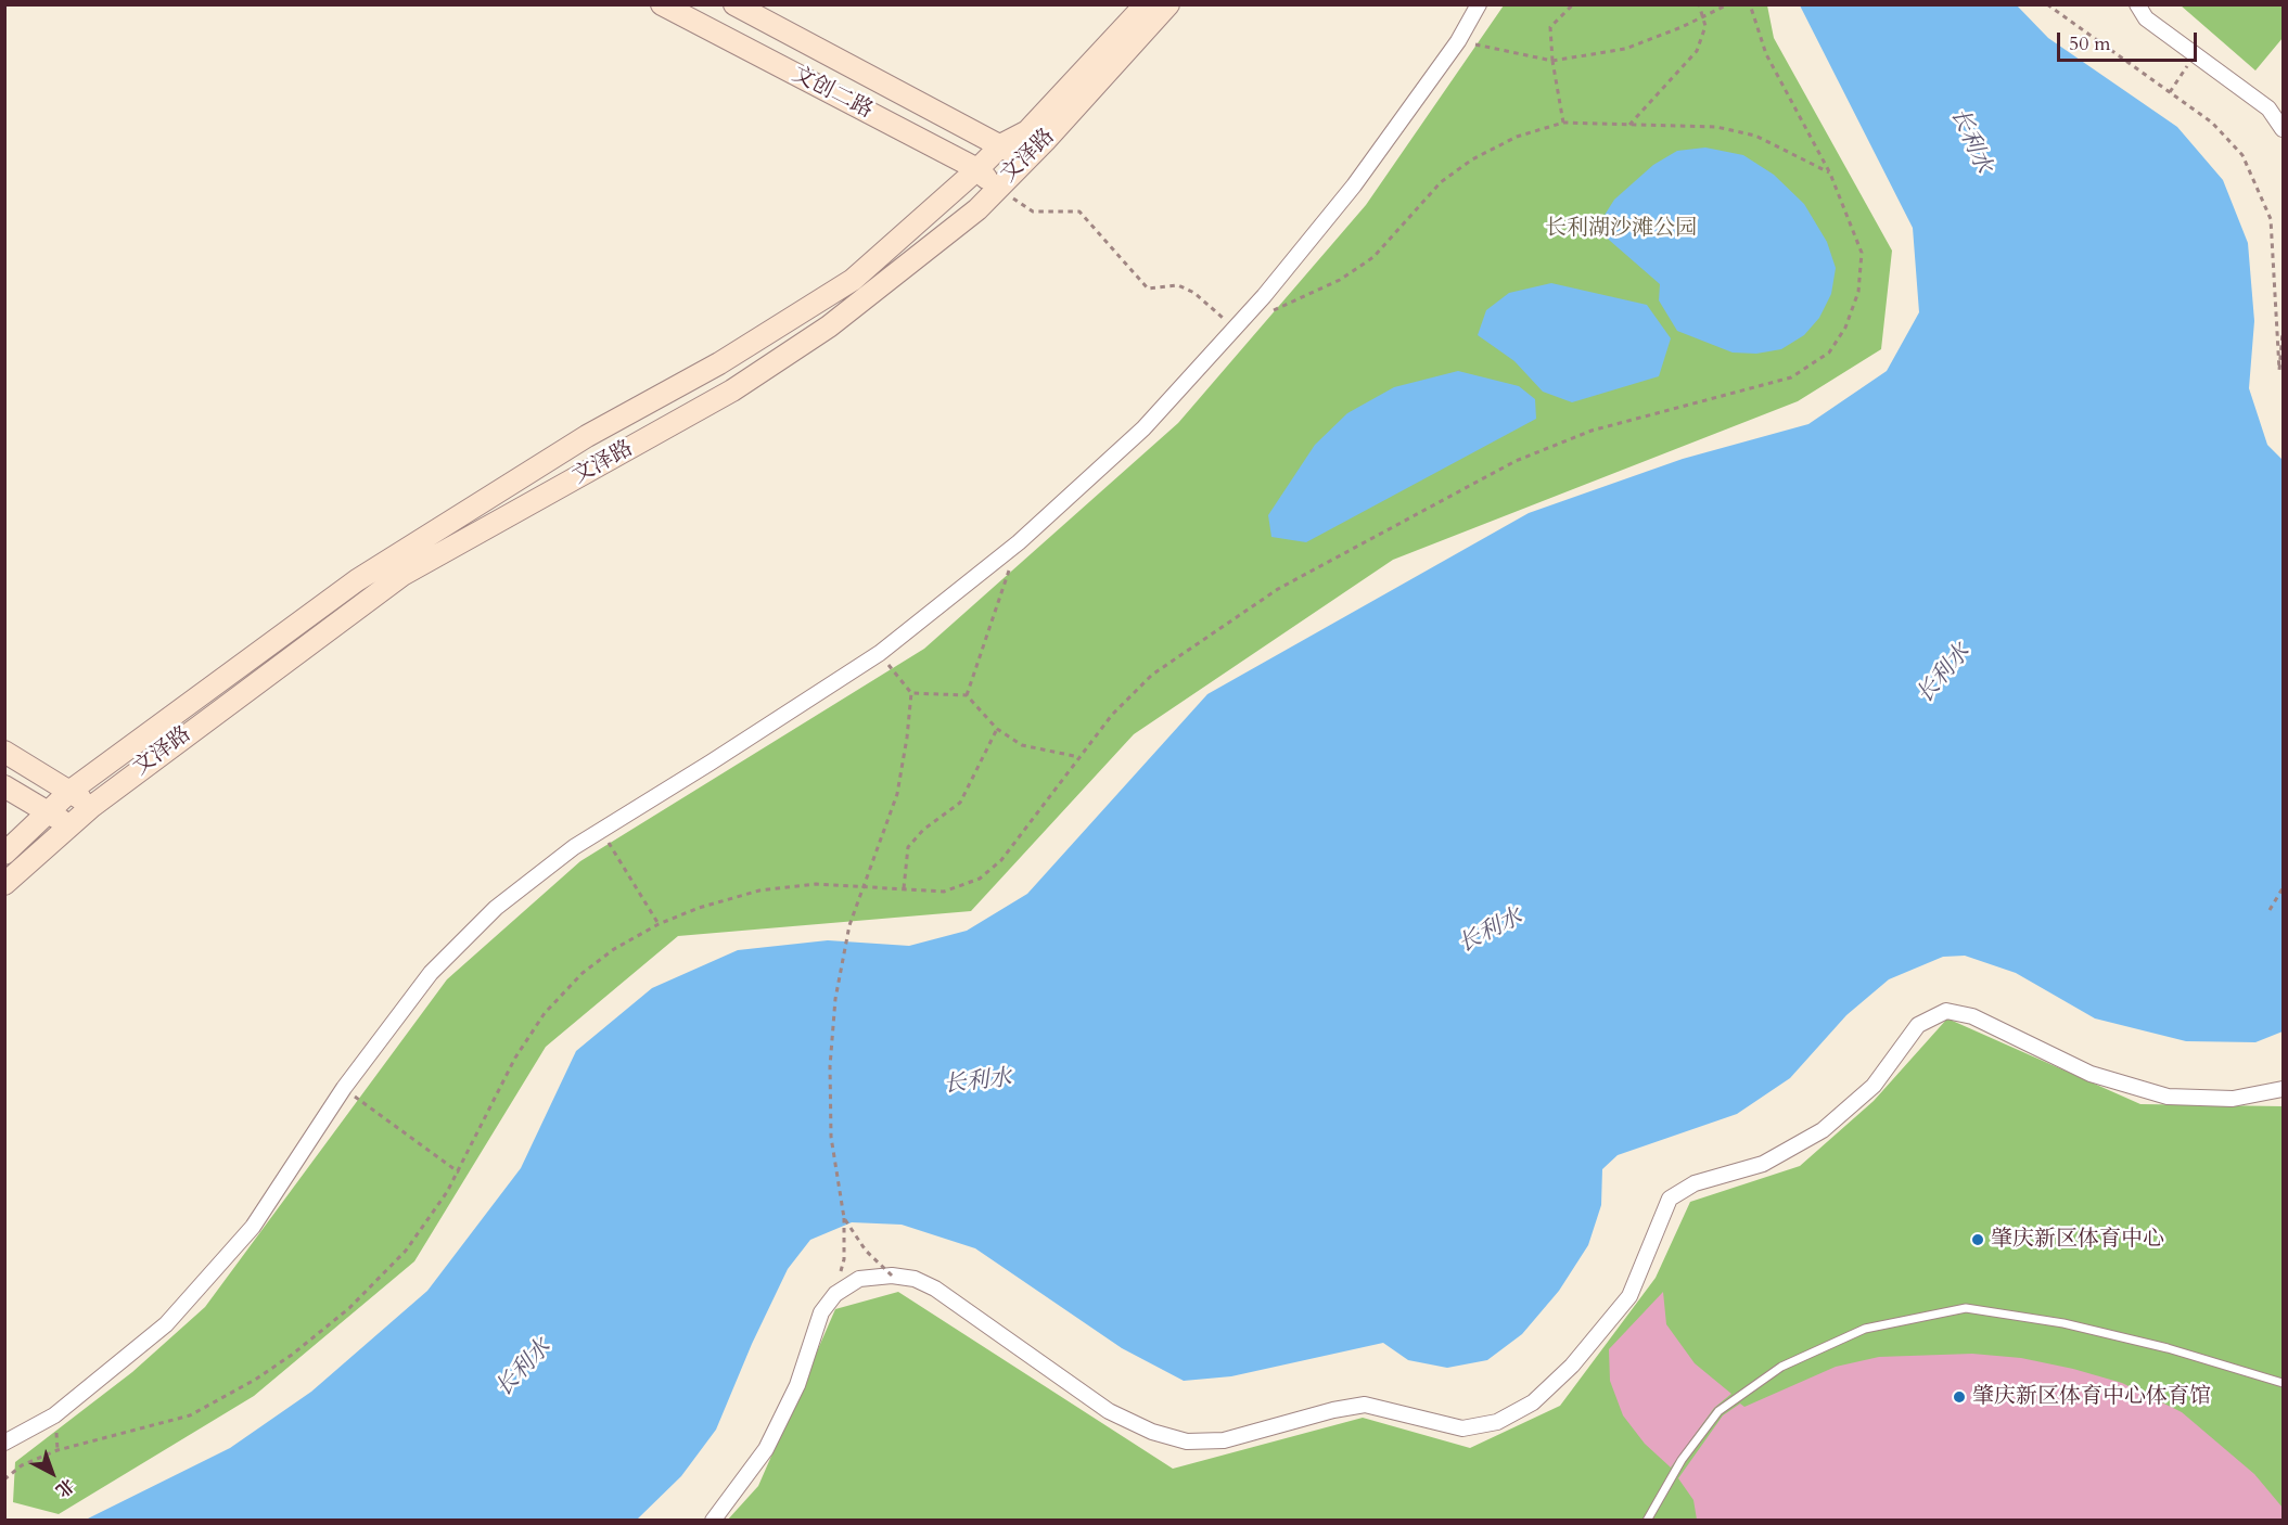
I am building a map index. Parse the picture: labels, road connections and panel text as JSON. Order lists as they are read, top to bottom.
{
  "streets": {
    "street": ["文创二路", "文泽路"]
  },
  "crossings": [
    ["文创二路", "文泽路"]
  ],
  "water": ["长利水"],
  "parks": ["长利湖沙滩公园"],
  "places": ["肇庆新区体育中心", "肇庆新区体育中心体育馆"],
  "scale_bar": "50 m",
  "north": "bottom right"
}
